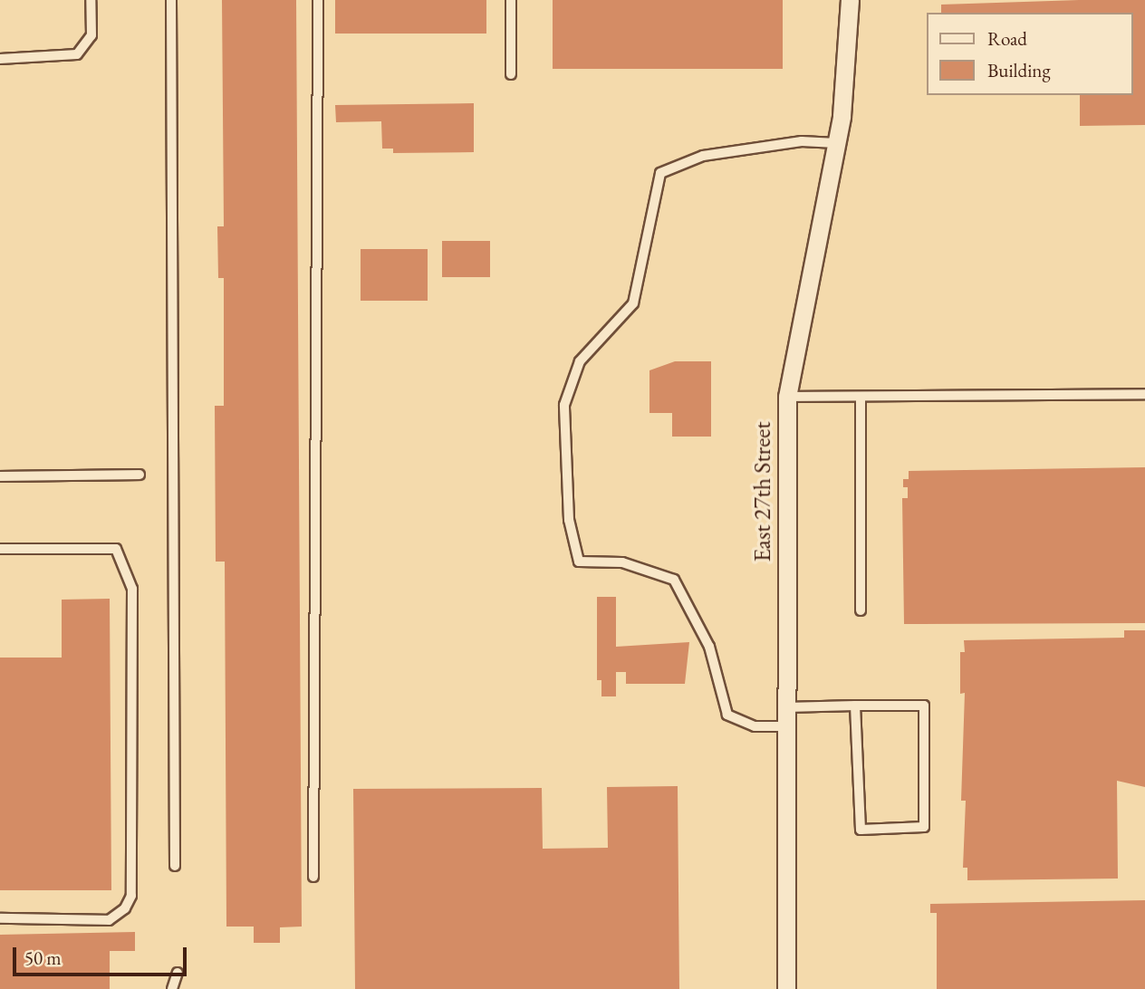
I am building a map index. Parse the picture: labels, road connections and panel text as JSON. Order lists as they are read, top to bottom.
{
  "streets": {
    "street": ["East 27th Street"]
  },
  "legend": ["Road", "Building"],
  "scale_bar": "50 m"
}
